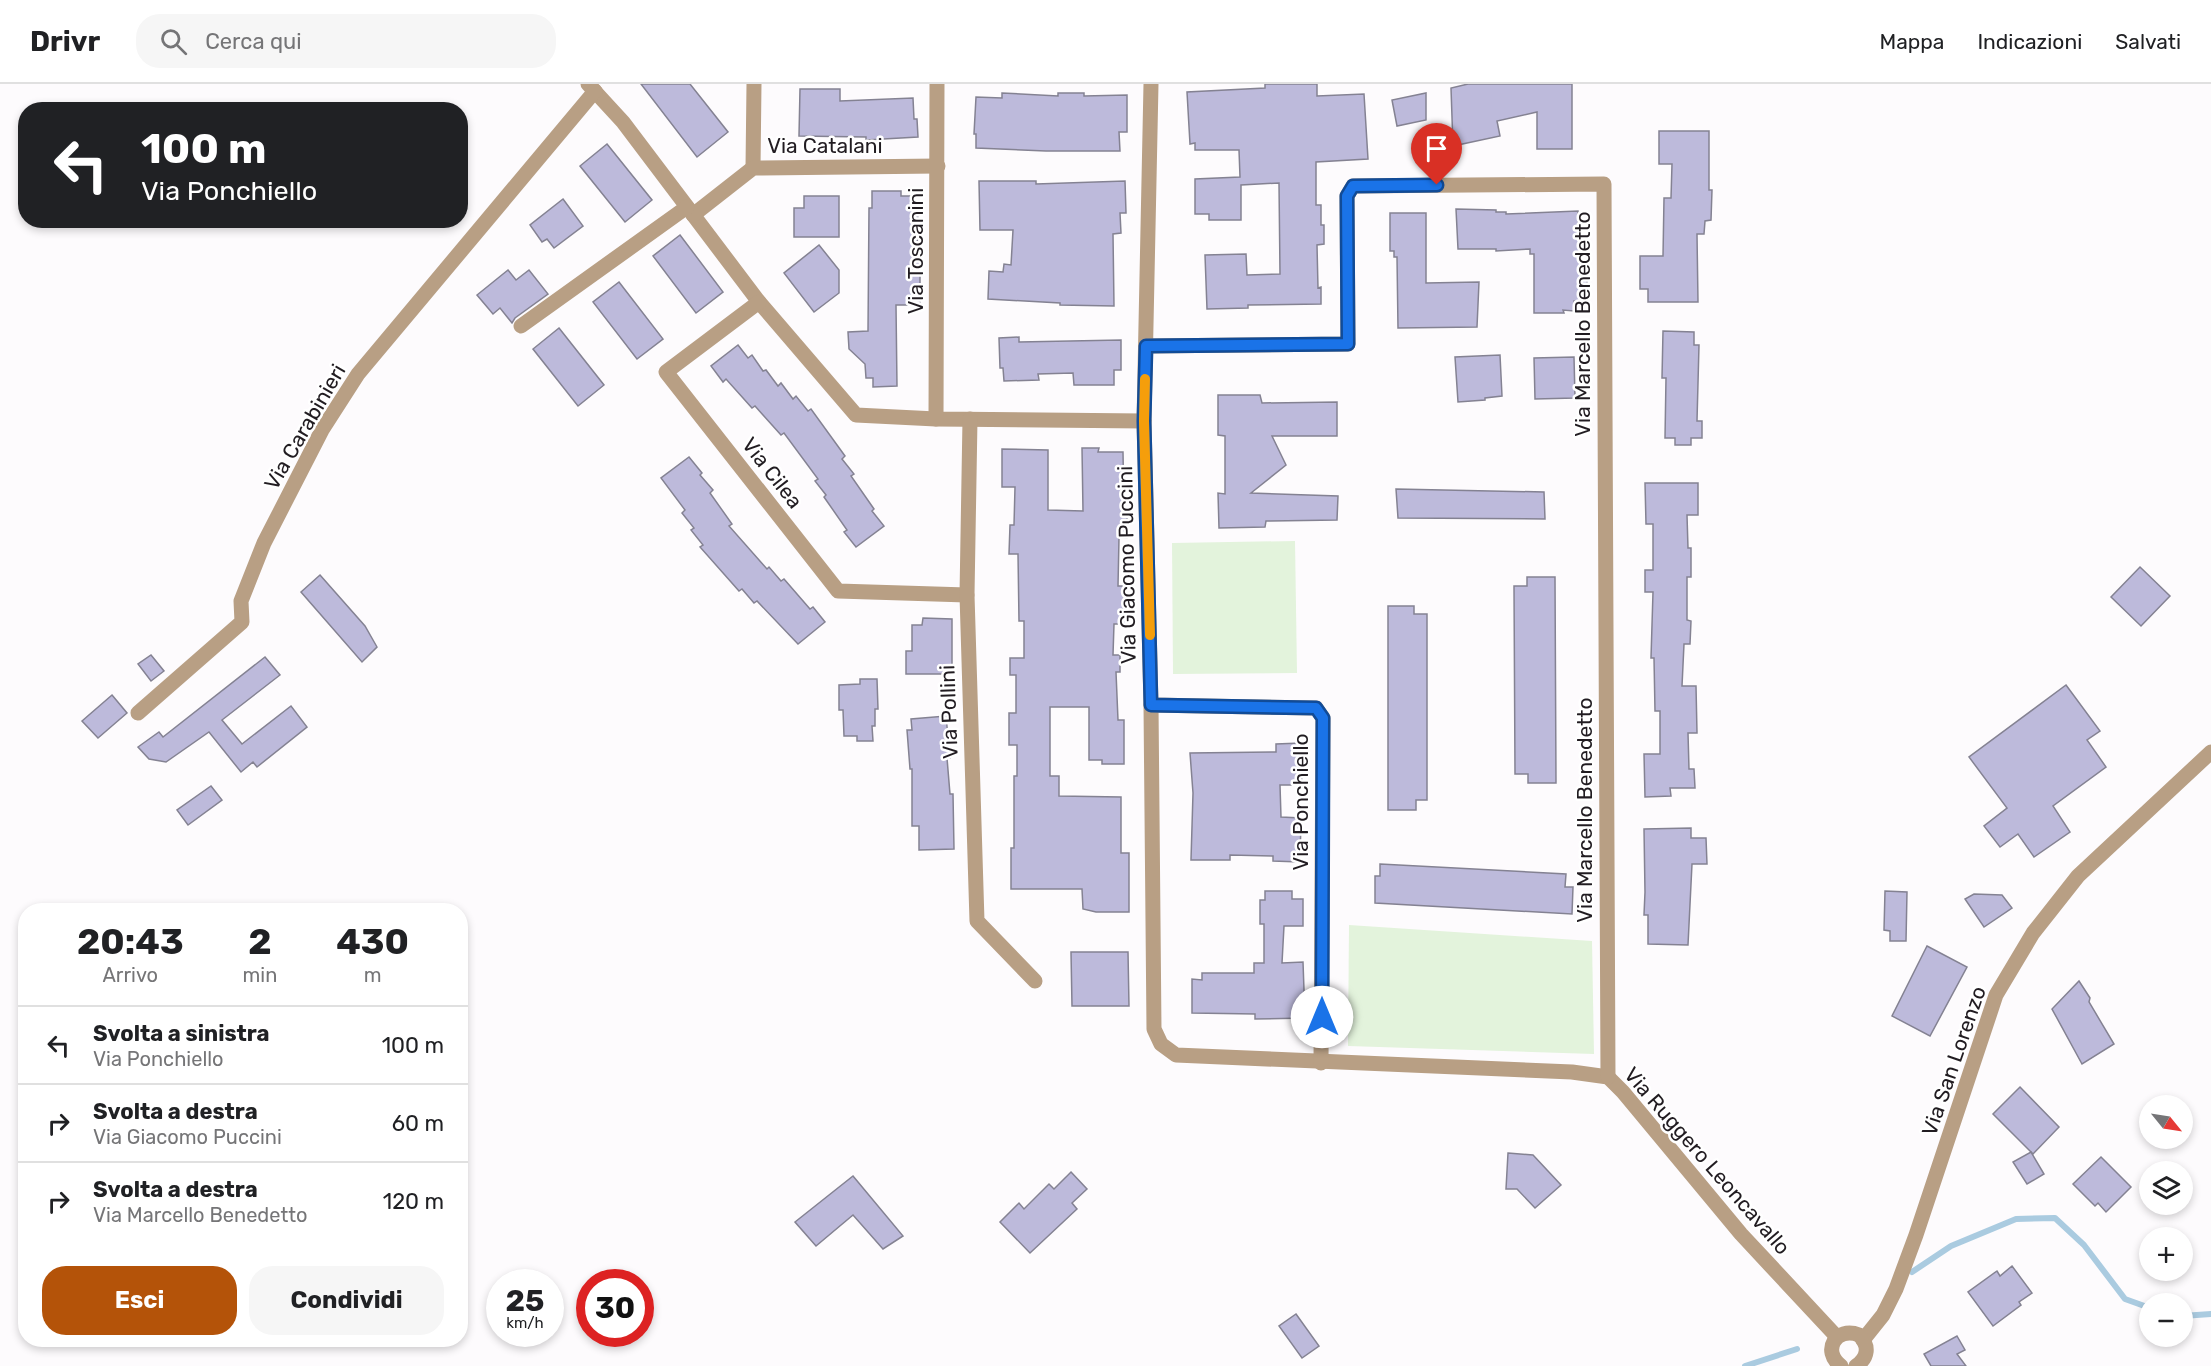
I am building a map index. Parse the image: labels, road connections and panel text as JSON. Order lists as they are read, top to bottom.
{
  "streets": {
    "street": [
      "Via Catalani",
      "Via Toscanini",
      "Via Marcello Benedetto",
      "Via Carabinieri",
      "Via Cilea",
      "Via Giacomo Puccini",
      "Via Pollini",
      "Via Ponchiello",
      "Via San Lorenzo",
      "Via Ruggero Leoncavallo"
    ]
  },
  "crossings": [
    ["Via Catalani", "Via Toscanini"],
    ["Via Marcello Benedetto", "Via Giacomo Puccini"],
    ["Via Marcello Benedetto", "Via Ruggero Leoncavallo"],
    ["Via Cilea", "Via Pollini"],
    ["Via Giacomo Puccini", "Via Ponchiello"],
    ["Via Giacomo Puccini", "Via Ruggero Leoncavallo"],
    ["Via Ponchiello", "Via Ruggero Leoncavallo"]
  ],
  "north": "bottom right",
  "page": {
    "header": "Drivr",
    "search": "Cerca qui",
    "nav": ["Mappa", "Indicazioni", "Salvati"],
    "turn": ["100 m", "Via Ponchiello"],
    "eta": [
      "20:43",
      "Arrivo",
      "2",
      "min",
      "430",
      "m"
    ],
    "list": [
      {
        "name": "Svolta a sinistra",
        "note": "Via Ponchiello",
        "value": "100 m"
      },
      {
        "name": "Svolta a destra",
        "note": "Via Giacomo Puccini",
        "value": "60 m"
      },
      {
        "name": "Svolta a destra",
        "note": "Via Marcello Benedetto",
        "value": "120 m"
      }
    ],
    "map_buttons": ["+", "−"],
    "buttons": ["Esci", "Condividi"],
    "speed": "25 km/h",
    "limit": "30"
  }
}
